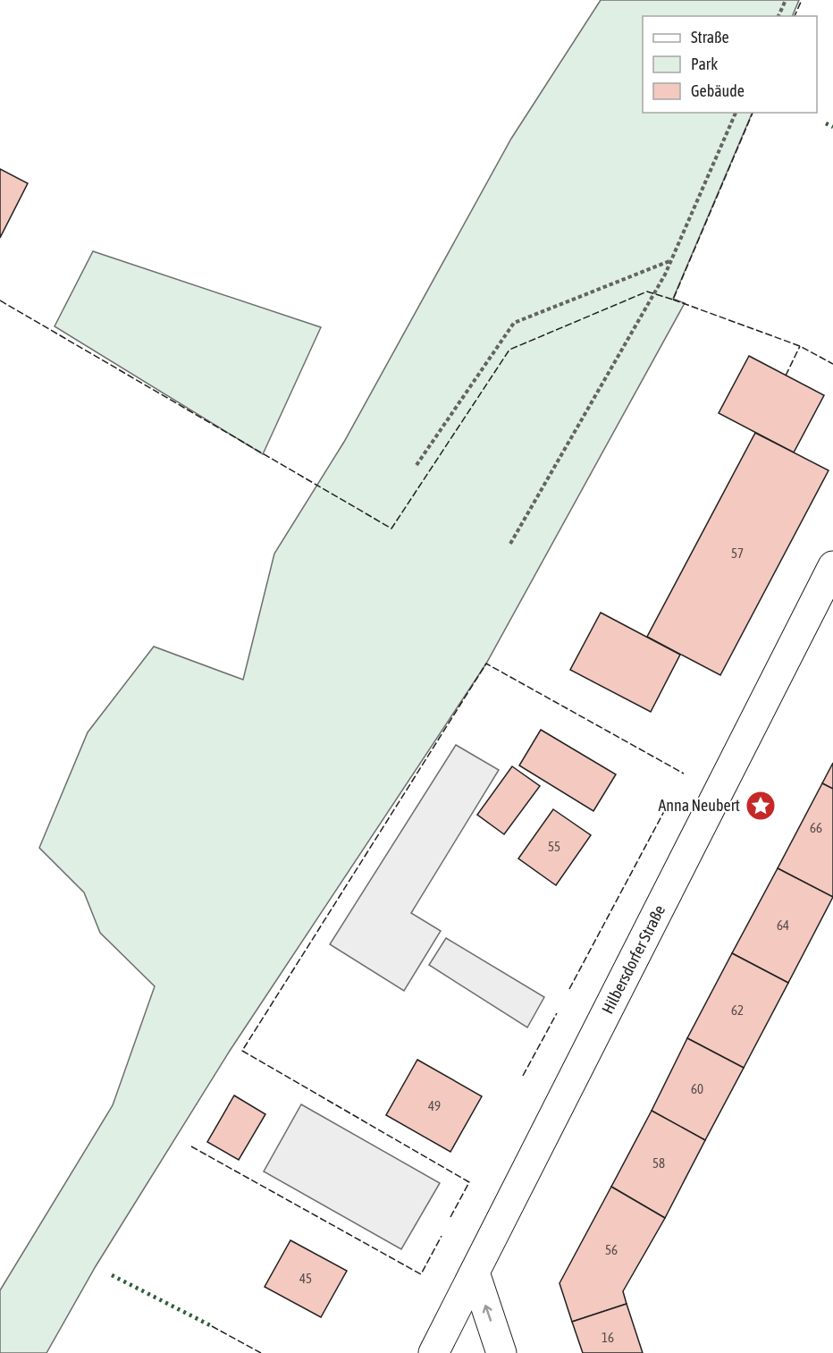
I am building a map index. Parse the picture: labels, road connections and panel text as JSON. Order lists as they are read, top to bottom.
{
  "streets": {
    "street": ["Hilbersdorfer Straße"]
  },
  "places": {
    "place": ["Anna Neubert"]
  },
  "house_numbers": [
    "57",
    "66",
    "55",
    "64",
    "62",
    "60",
    "49",
    "58",
    "56",
    "45",
    "16"
  ],
  "legend": ["Straße", "Park", "Gebäude"]
}
